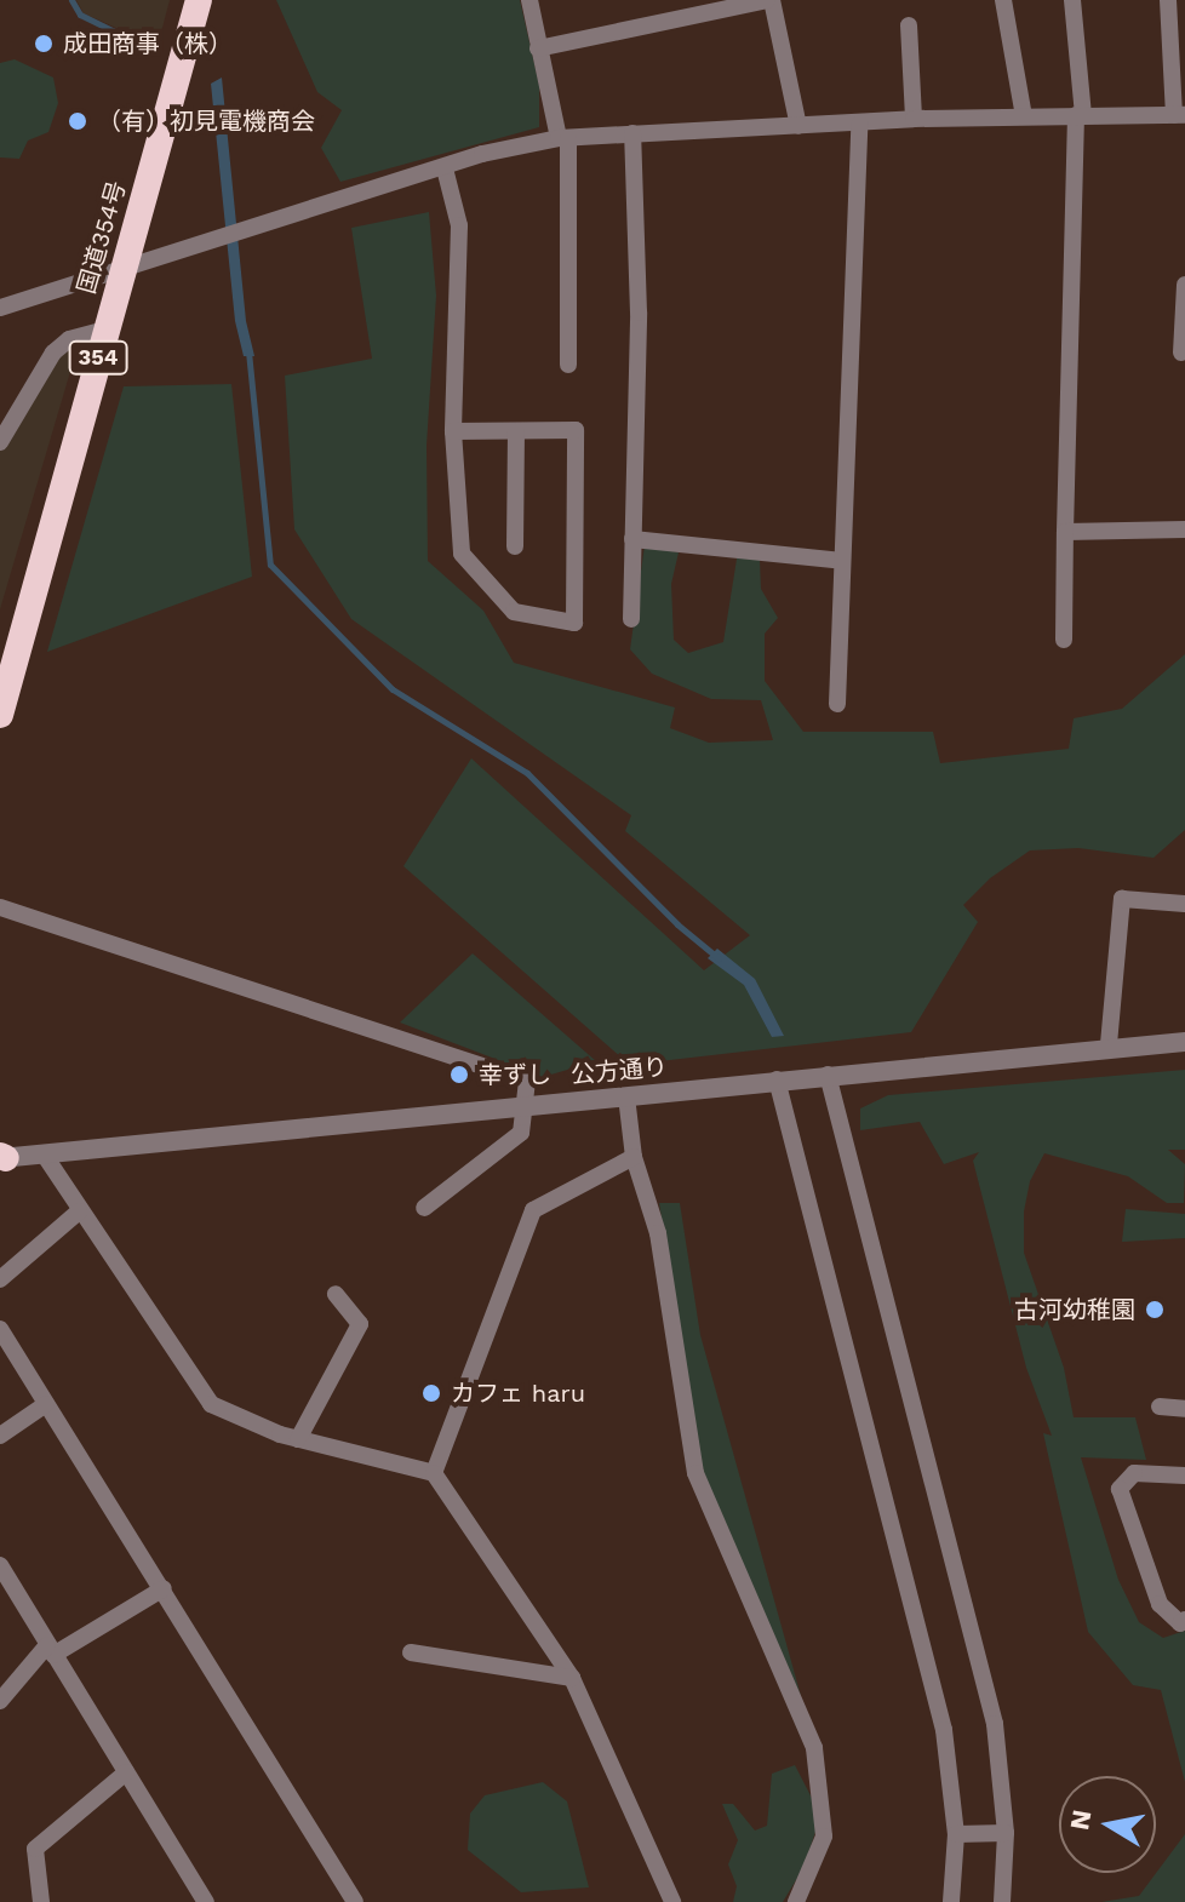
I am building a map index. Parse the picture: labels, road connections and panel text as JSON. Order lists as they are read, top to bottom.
{
  "streets": {
    "highway": ["国道354号", "354"],
    "street": ["公方通り"]
  },
  "places": [
    "成田商事（株）",
    "（有）初見電機商会",
    "幸ずし",
    "古河幼稚園",
    "カフェ haru"
  ],
  "north": "left"
}
